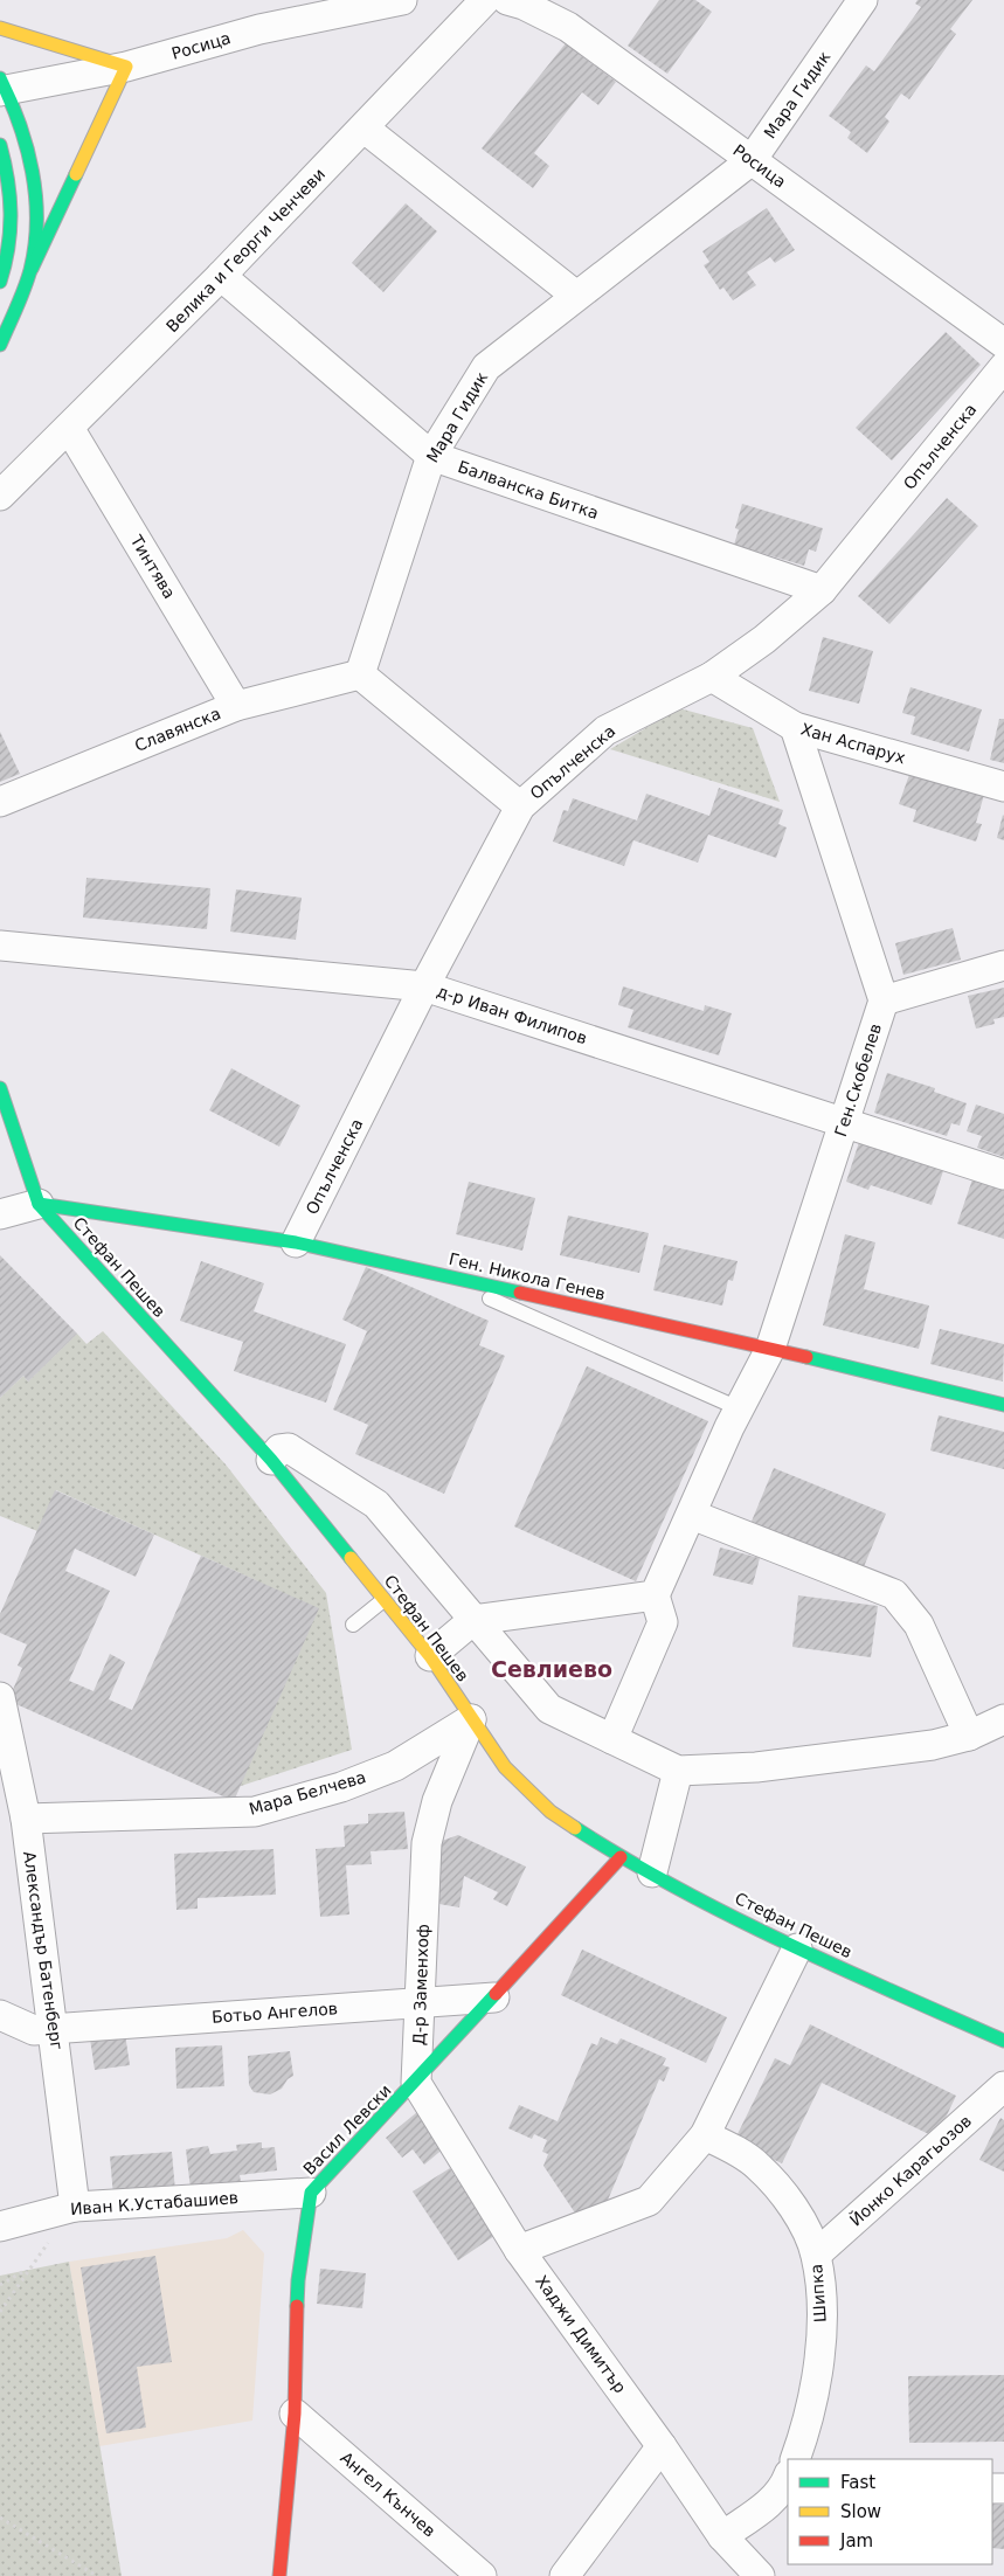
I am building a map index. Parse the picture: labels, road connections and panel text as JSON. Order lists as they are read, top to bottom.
{
  "streets": {
    "street": [
      "Росица",
      "Мара Гидик",
      "Велика и Георги Ченчеви",
      "Опълченска",
      "Балванска Битка",
      "Тинтява",
      "Славянска",
      "Хан Аспарух",
      "д-р Иван Филипов",
      "Ген.Скобелев",
      "Стефан Пешев",
      "Ген. Никола Генев",
      "Мара Белчева",
      "Александър Батенберг",
      "Д-р Заменхоф",
      "Ботьо Ангелов",
      "Васил Левски",
      "Йонко Карагьозов",
      "Иван К.Устабашиев",
      "Шипка",
      "Хаджи Димитър",
      "Ангел Кънчев"
    ]
  },
  "crossings": [
    ["Росица", "Мара Гидик"],
    ["Мара Гидик", "Балванска Битка"],
    ["Мара Гидик", "Славянска"],
    ["Велика и Георги Ченчеви", "Балванска Битка"],
    ["Велика и Георги Ченчеви", "Тинтява"],
    ["Опълченска", "Балванска Битка"],
    ["Опълченска", "Хан Аспарух"],
    ["Опълченска", "д-р Иван Филипов"],
    ["Опълченска", "Ген. Никола Генев"],
    ["Тинтява", "Славянска"],
    ["д-р Иван Филипов", "Ген.Скобелев"],
    ["Ген.Скобелев", "Ген. Никола Генев"],
    ["Стефан Пешев", "Ген. Никола Генев"],
    ["Стефан Пешев", "Мара Белчева"],
    ["Стефан Пешев", "Д-р Заменхоф"],
    ["Стефан Пешев", "Васил Левски"],
    ["Мара Белчева", "Александър Батенберг"],
    ["Мара Белчева", "Д-р Заменхоф"],
    ["Александър Батенберг", "Ботьо Ангелов"],
    ["Александър Батенберг", "Иван К.Устабашиев"],
    ["Д-р Заменхоф", "Ботьо Ангелов"],
    ["Д-р Заменхоф", "Васил Левски"],
    ["Д-р Заменхоф", "Хаджи Димитър"],
    ["Ботьо Ангелов", "Васил Левски"],
    ["Васил Левски", "Иван К.Устабашиев"],
    ["Васил Левски", "Хаджи Димитър"],
    ["Васил Левски", "Ангел Кънчев"],
    ["Йонко Карагьозов", "Шипка"],
    ["Шипка", "Хаджи Димитър"]
  ],
  "districts": ["Севлиево"],
  "legend": ["Fast", "Slow", "Jam"]
}
